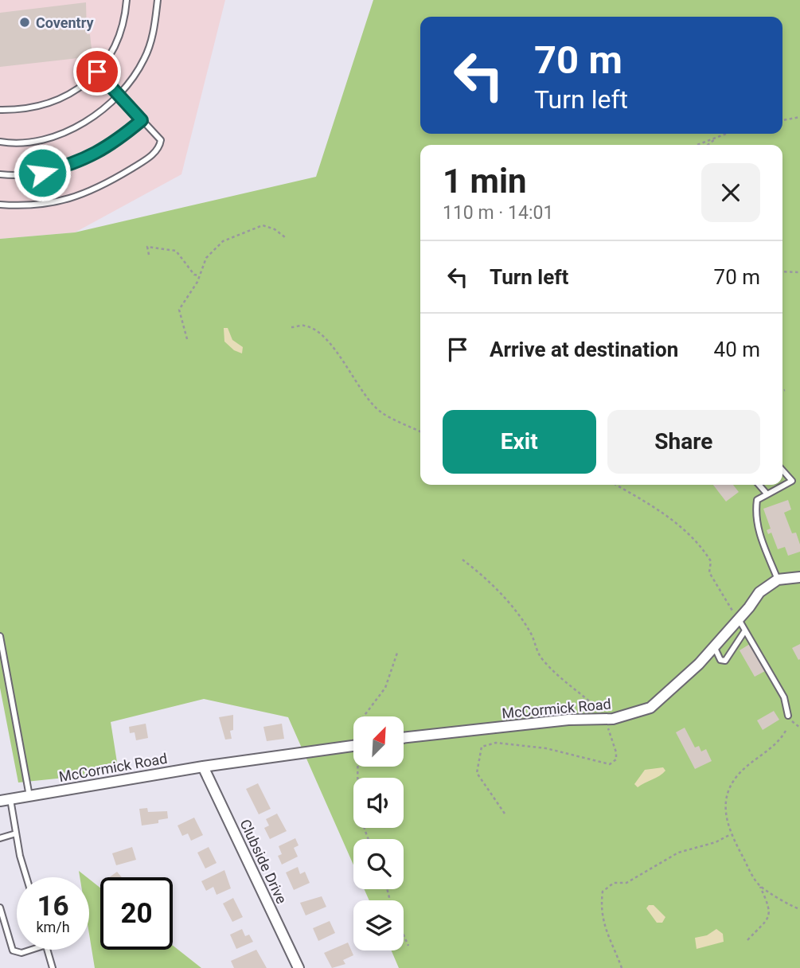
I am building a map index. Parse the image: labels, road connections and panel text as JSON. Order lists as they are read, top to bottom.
{
  "streets": {
    "street": ["McCormick Road", "Clubside Drive"]
  },
  "crossings": [
    ["McCormick Road", "Clubside Drive"]
  ],
  "places": ["Coventry"],
  "north": "top right",
  "page": {
    "turn": ["70 m", "Turn left"],
    "heading": ["1 min", "110 m · 14:01"],
    "list": [
      {
        "name": "Turn left",
        "value": "70 m"
      },
      {
        "name": "Arrive at destination",
        "value": "40 m"
      }
    ],
    "buttons": ["Exit", "Share"],
    "speed": "16 km/h",
    "limit": "20"
  }
}
